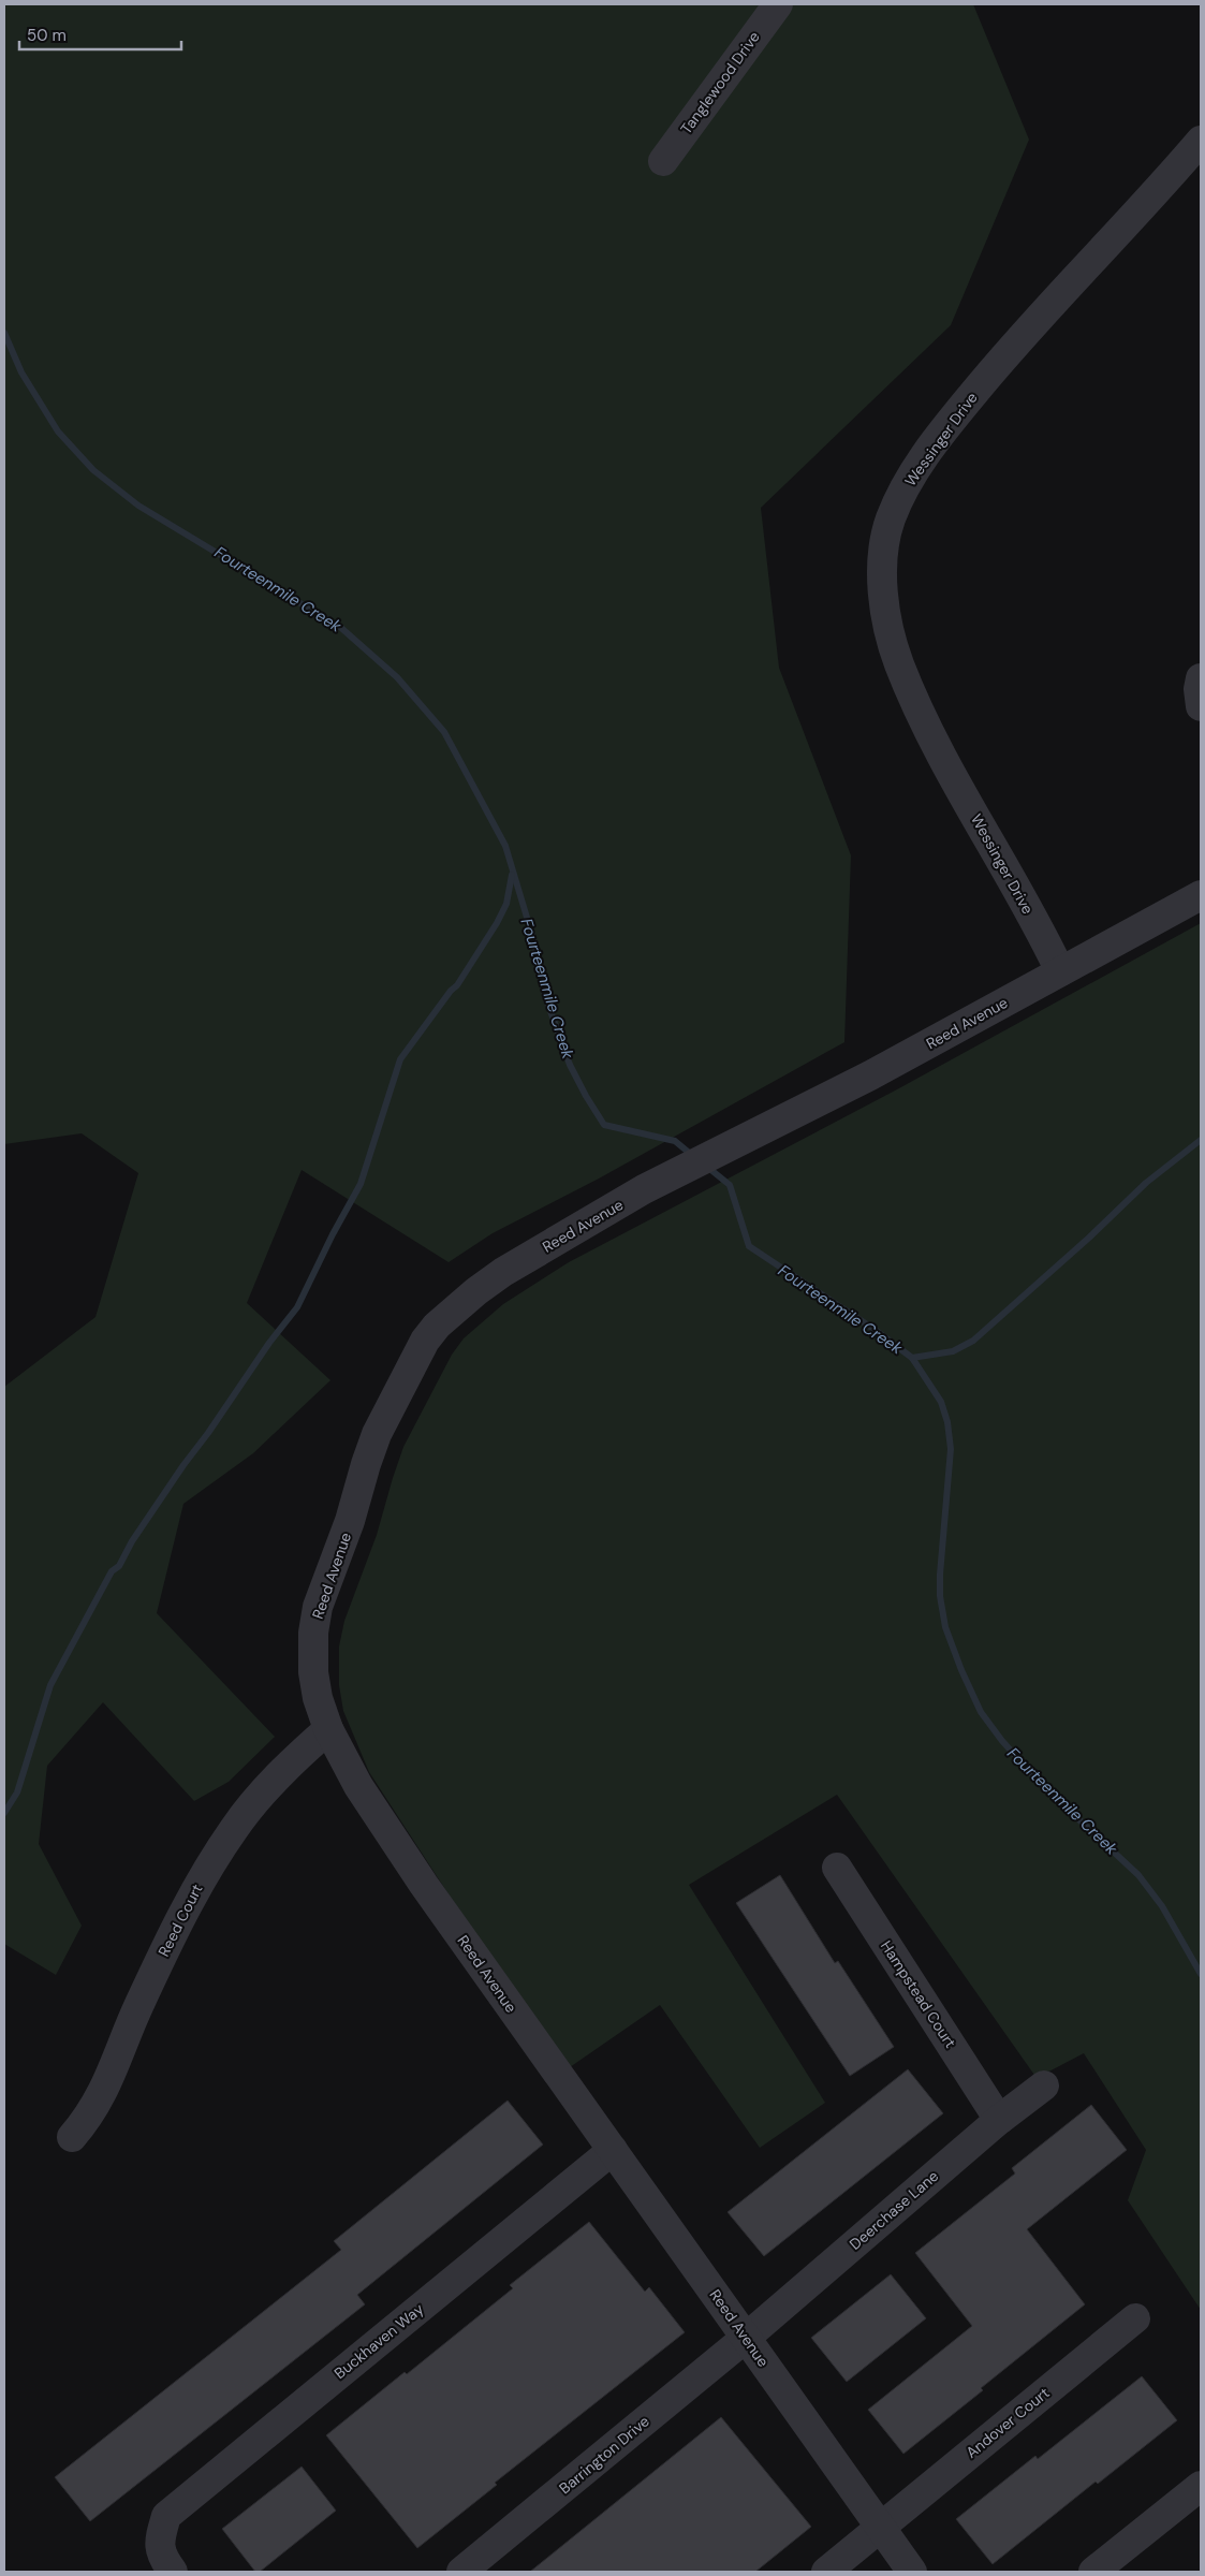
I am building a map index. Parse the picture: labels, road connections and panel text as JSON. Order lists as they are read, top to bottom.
{
  "streets": {
    "street": [
      "Tanglewood Drive",
      "Wessinger Drive",
      "Reed Avenue",
      "Reed Court",
      "Hampstead Court",
      "Deerchase Lane",
      "Buckhaven Way",
      "Andover Court",
      "Barrington Drive"
    ]
  },
  "crossings": [
    ["Wessinger Drive", "Reed Avenue"],
    ["Reed Avenue", "Reed Court"],
    ["Reed Avenue", "Deerchase Lane"],
    ["Reed Avenue", "Buckhaven Way"],
    ["Reed Avenue", "Andover Court"],
    ["Reed Avenue", "Barrington Drive"],
    ["Hampstead Court", "Deerchase Lane"],
    ["Deerchase Lane", "Barrington Drive"]
  ],
  "water": ["Fourteenmile Creek"],
  "scale_bar": "50 m"
}
